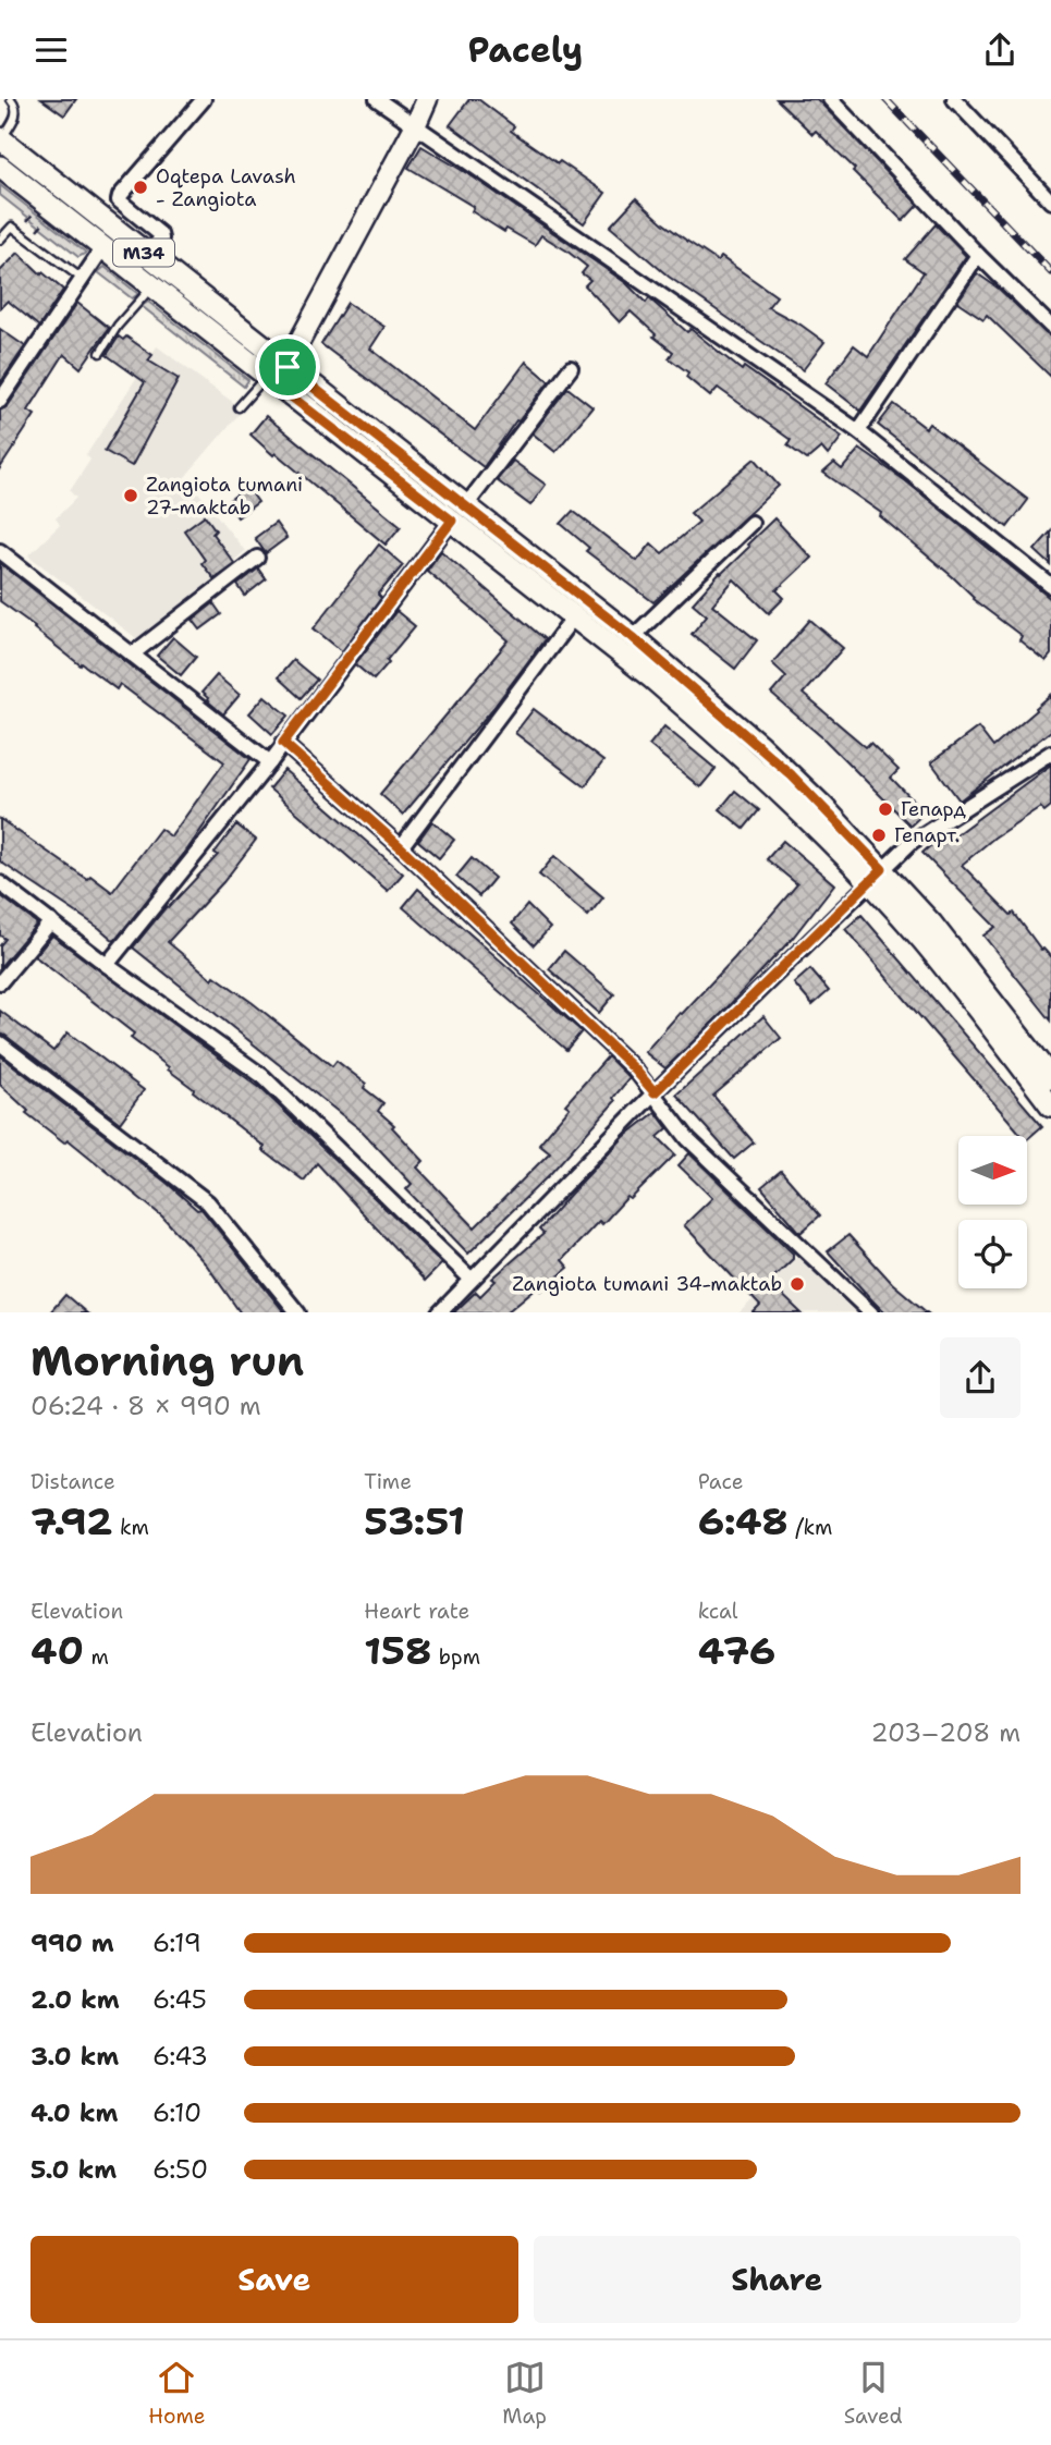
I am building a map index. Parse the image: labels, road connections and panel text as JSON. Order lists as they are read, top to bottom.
{
  "streets": {
    "main road": ["M34"]
  },
  "places": [
    "Oqtepa Lavash - Zangiota",
    "Zangiota tumani 27-maktab",
    "Гепард",
    "Гепарт.",
    "Zangiota tumani 34-maktab"
  ],
  "north": "right",
  "page": {
    "header": "Pacely",
    "heading": ["Morning run", "06:24 · 8 × 990 m"],
    "stats": [
      ["Distance", "7.92 km"],
      ["Time", "53:51"],
      ["Pace", "6:48 /km"],
      ["Elevation", "40 m"],
      ["Heart rate", "158 bpm"],
      ["kcal", "476"]
    ],
    "chart": ["Elevation", "203–208 m"],
    "list": [
      {
        "name": "990 m",
        "note": "6:19"
      },
      {
        "name": "2.0 km",
        "note": "6:45"
      },
      {
        "name": "3.0 km",
        "note": "6:43"
      },
      {
        "name": "4.0 km",
        "note": "6:10"
      },
      {
        "name": "5.0 km",
        "note": "6:50"
      }
    ],
    "buttons": ["Save", "Share"],
    "tabs": ["Home", "Map", "Saved"]
  }
}
